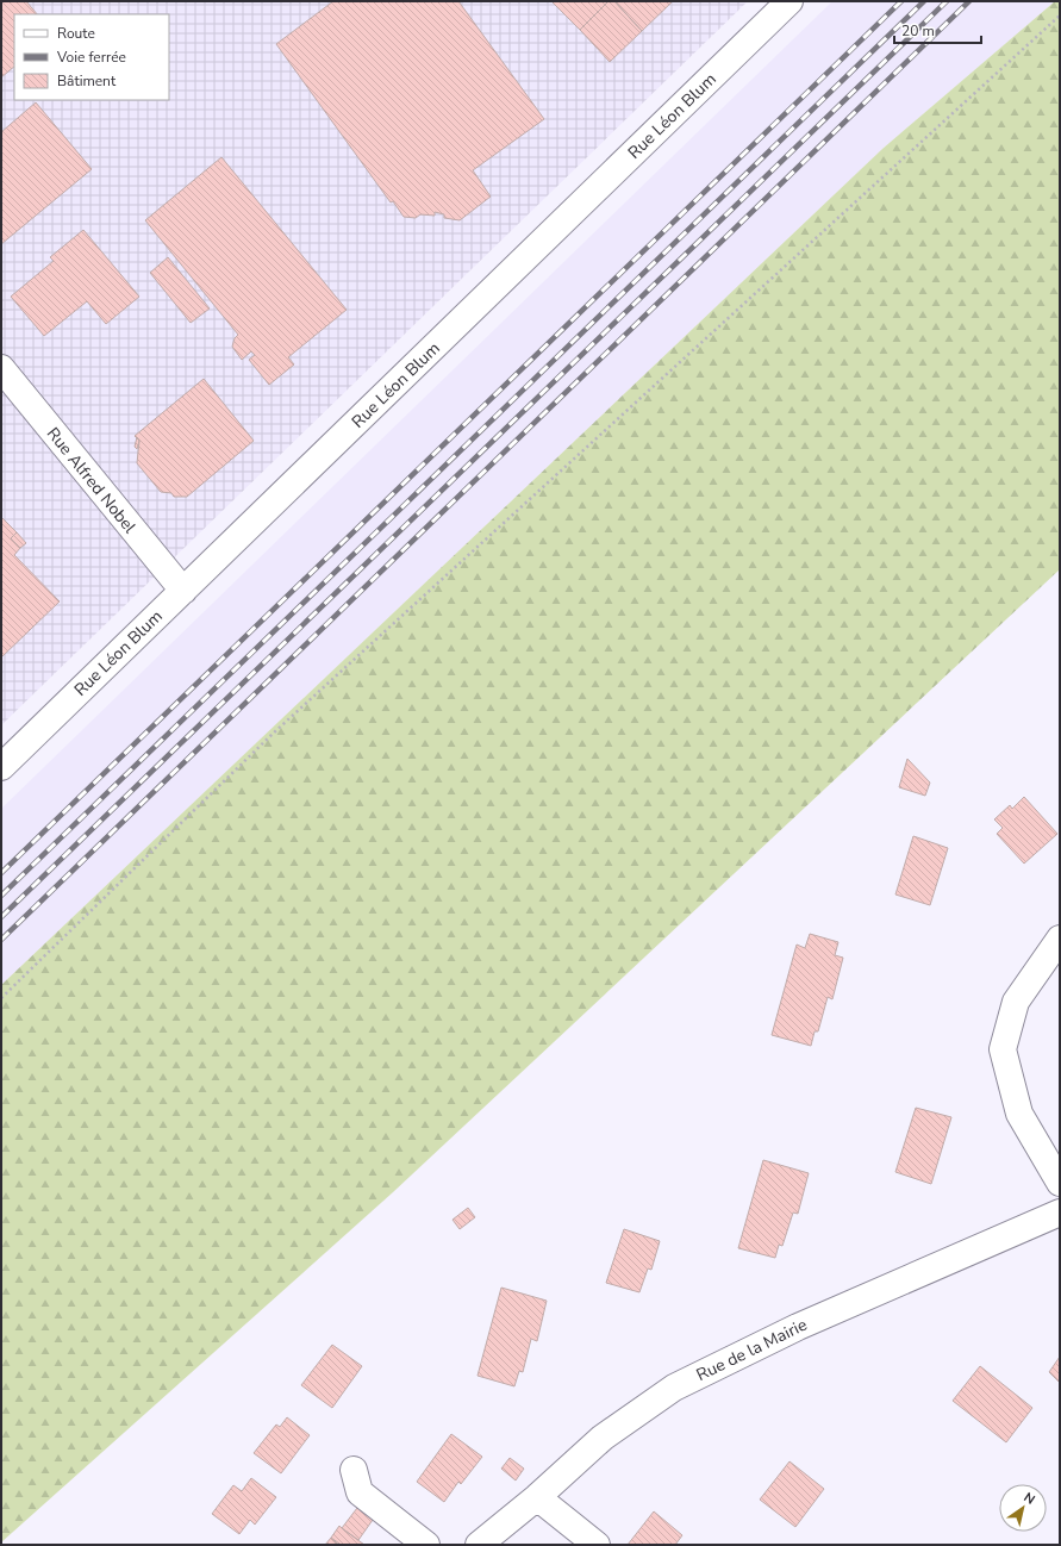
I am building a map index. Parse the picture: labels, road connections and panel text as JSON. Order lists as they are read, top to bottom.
{
  "streets": {
    "street": ["Rue Léon Blum", "Rue Alfred Nobel", "Rue de la Mairie"]
  },
  "crossings": [
    ["Rue Léon Blum", "Rue Alfred Nobel"]
  ],
  "legend": ["Route", "Voie ferrée", "Bâtiment"],
  "scale_bar": "20 m",
  "north": "top right"
}
